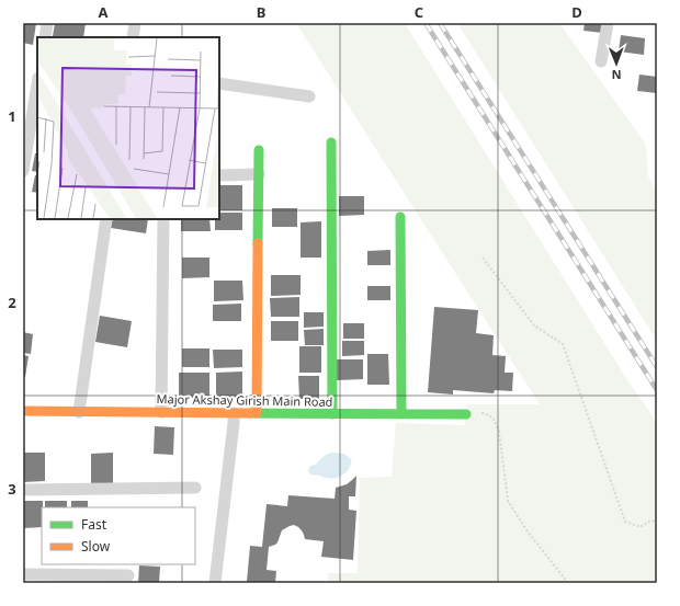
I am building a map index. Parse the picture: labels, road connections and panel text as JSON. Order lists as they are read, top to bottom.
{
  "streets": {
    "street": ["Major Akshay Girish Main Road"]
  },
  "legend": ["Fast", "Slow"],
  "north": "bottom",
  "grid": {
    "columns": [
      "A",
      "B",
      "C",
      "D"
    ],
    "rows": ["1", "2", "3"]
  }
}
